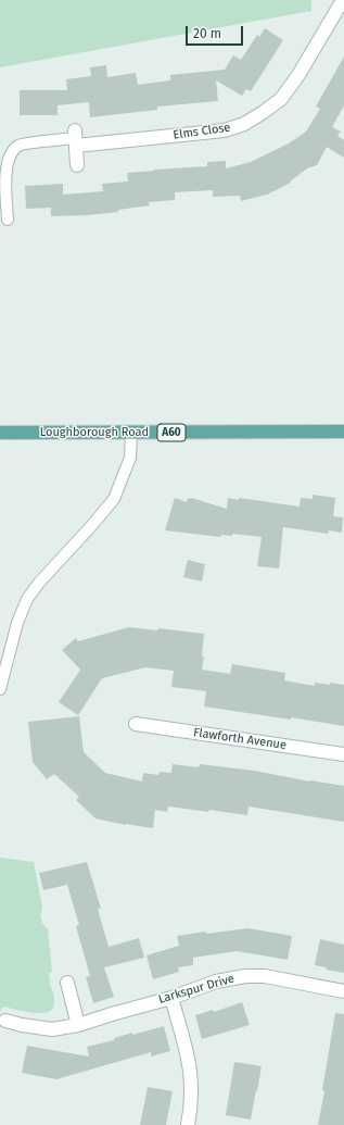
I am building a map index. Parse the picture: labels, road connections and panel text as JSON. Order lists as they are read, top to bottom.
{
  "streets": {
    "main road": ["Loughborough Road", "A60"],
    "street": ["Elms Close", "Flawforth Avenue", "Larkspur Drive"]
  },
  "scale_bar": "20 m"
}
